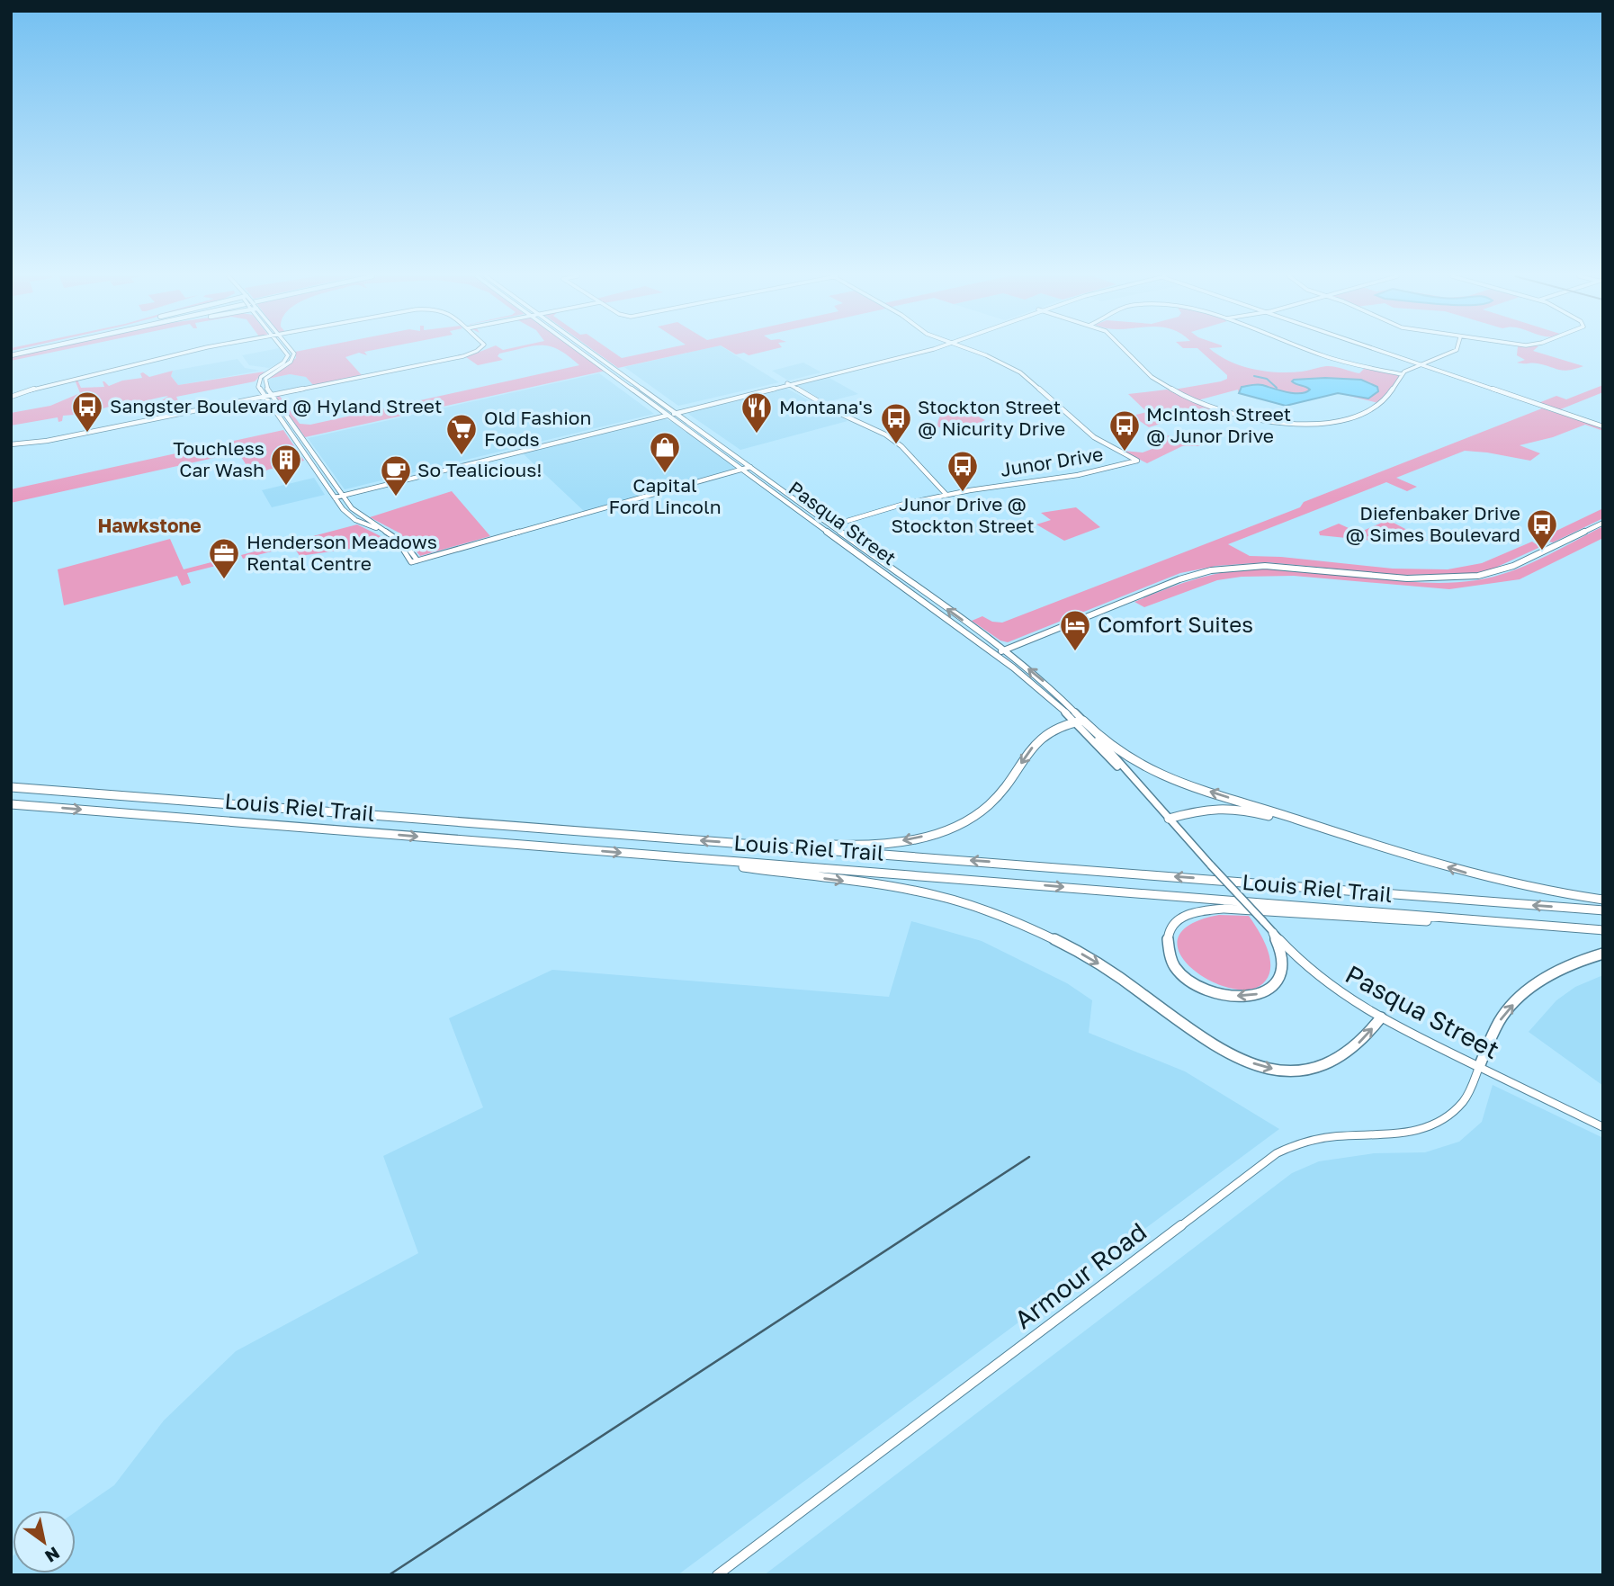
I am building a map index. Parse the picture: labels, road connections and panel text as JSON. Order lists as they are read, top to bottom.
{
  "streets": {
    "highway": ["Louis Riel Trail"],
    "main road": ["Pasqua Street"],
    "street": ["Junor Drive", "Armour Road"]
  },
  "crossings": [
    ["Junor Drive", "Pasqua Street"],
    ["Pasqua Street", "Armour Road"]
  ],
  "districts": ["Hawkstone"],
  "places": {
    "bus stop": [
      "Sangster Boulevard @ Hyland Street",
      "Stockton Street @ Nicurity Drive",
      "McIntosh Street @ Junor Drive",
      "Junor Drive @ Stockton Street",
      "Diefenbaker Drive @ Simes Boulevard"
    ],
    "restaurant": ["Montana's"],
    "supermarket": ["Old Fashion Foods"],
    "shop": ["Capital Ford Lincoln"],
    "building": ["Touchless Car Wash"],
    "cafe": ["So Tealicious!"],
    "office": ["Henderson Meadows Rental Centre"],
    "hotel": ["Comfort Suites"]
  },
  "north": "bottom right"
}
